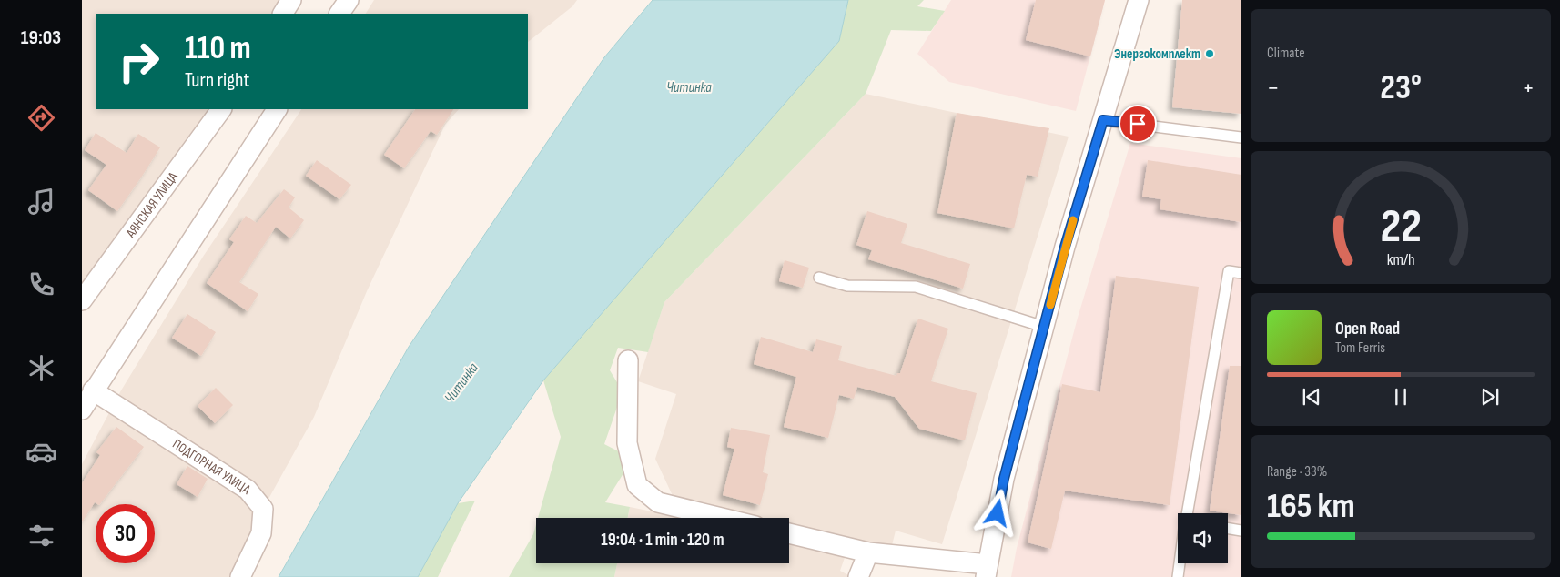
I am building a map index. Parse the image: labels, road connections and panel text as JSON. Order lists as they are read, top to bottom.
{
  "streets": {
    "street": ["АЯНСКАЯ УЛИЦА", "ПОДГОРНАЯ УЛИЦА"]
  },
  "water": ["Читинка"],
  "places": ["Энергокомплект"],
  "page": {
    "tabs": "19:03",
    "tile": [
      "Climate",
      ["Range · 33%", "165 km"]
    ],
    "turn": ["110 m", "Turn right"],
    "heat": ["−", "23°", "+"],
    "song": ["Open Road", "Tom Ferris"],
    "limit": "30",
    "trip": "19:04 · 1 min · 120 m",
    "gauge": ["22", "km/h"]
  }
}
